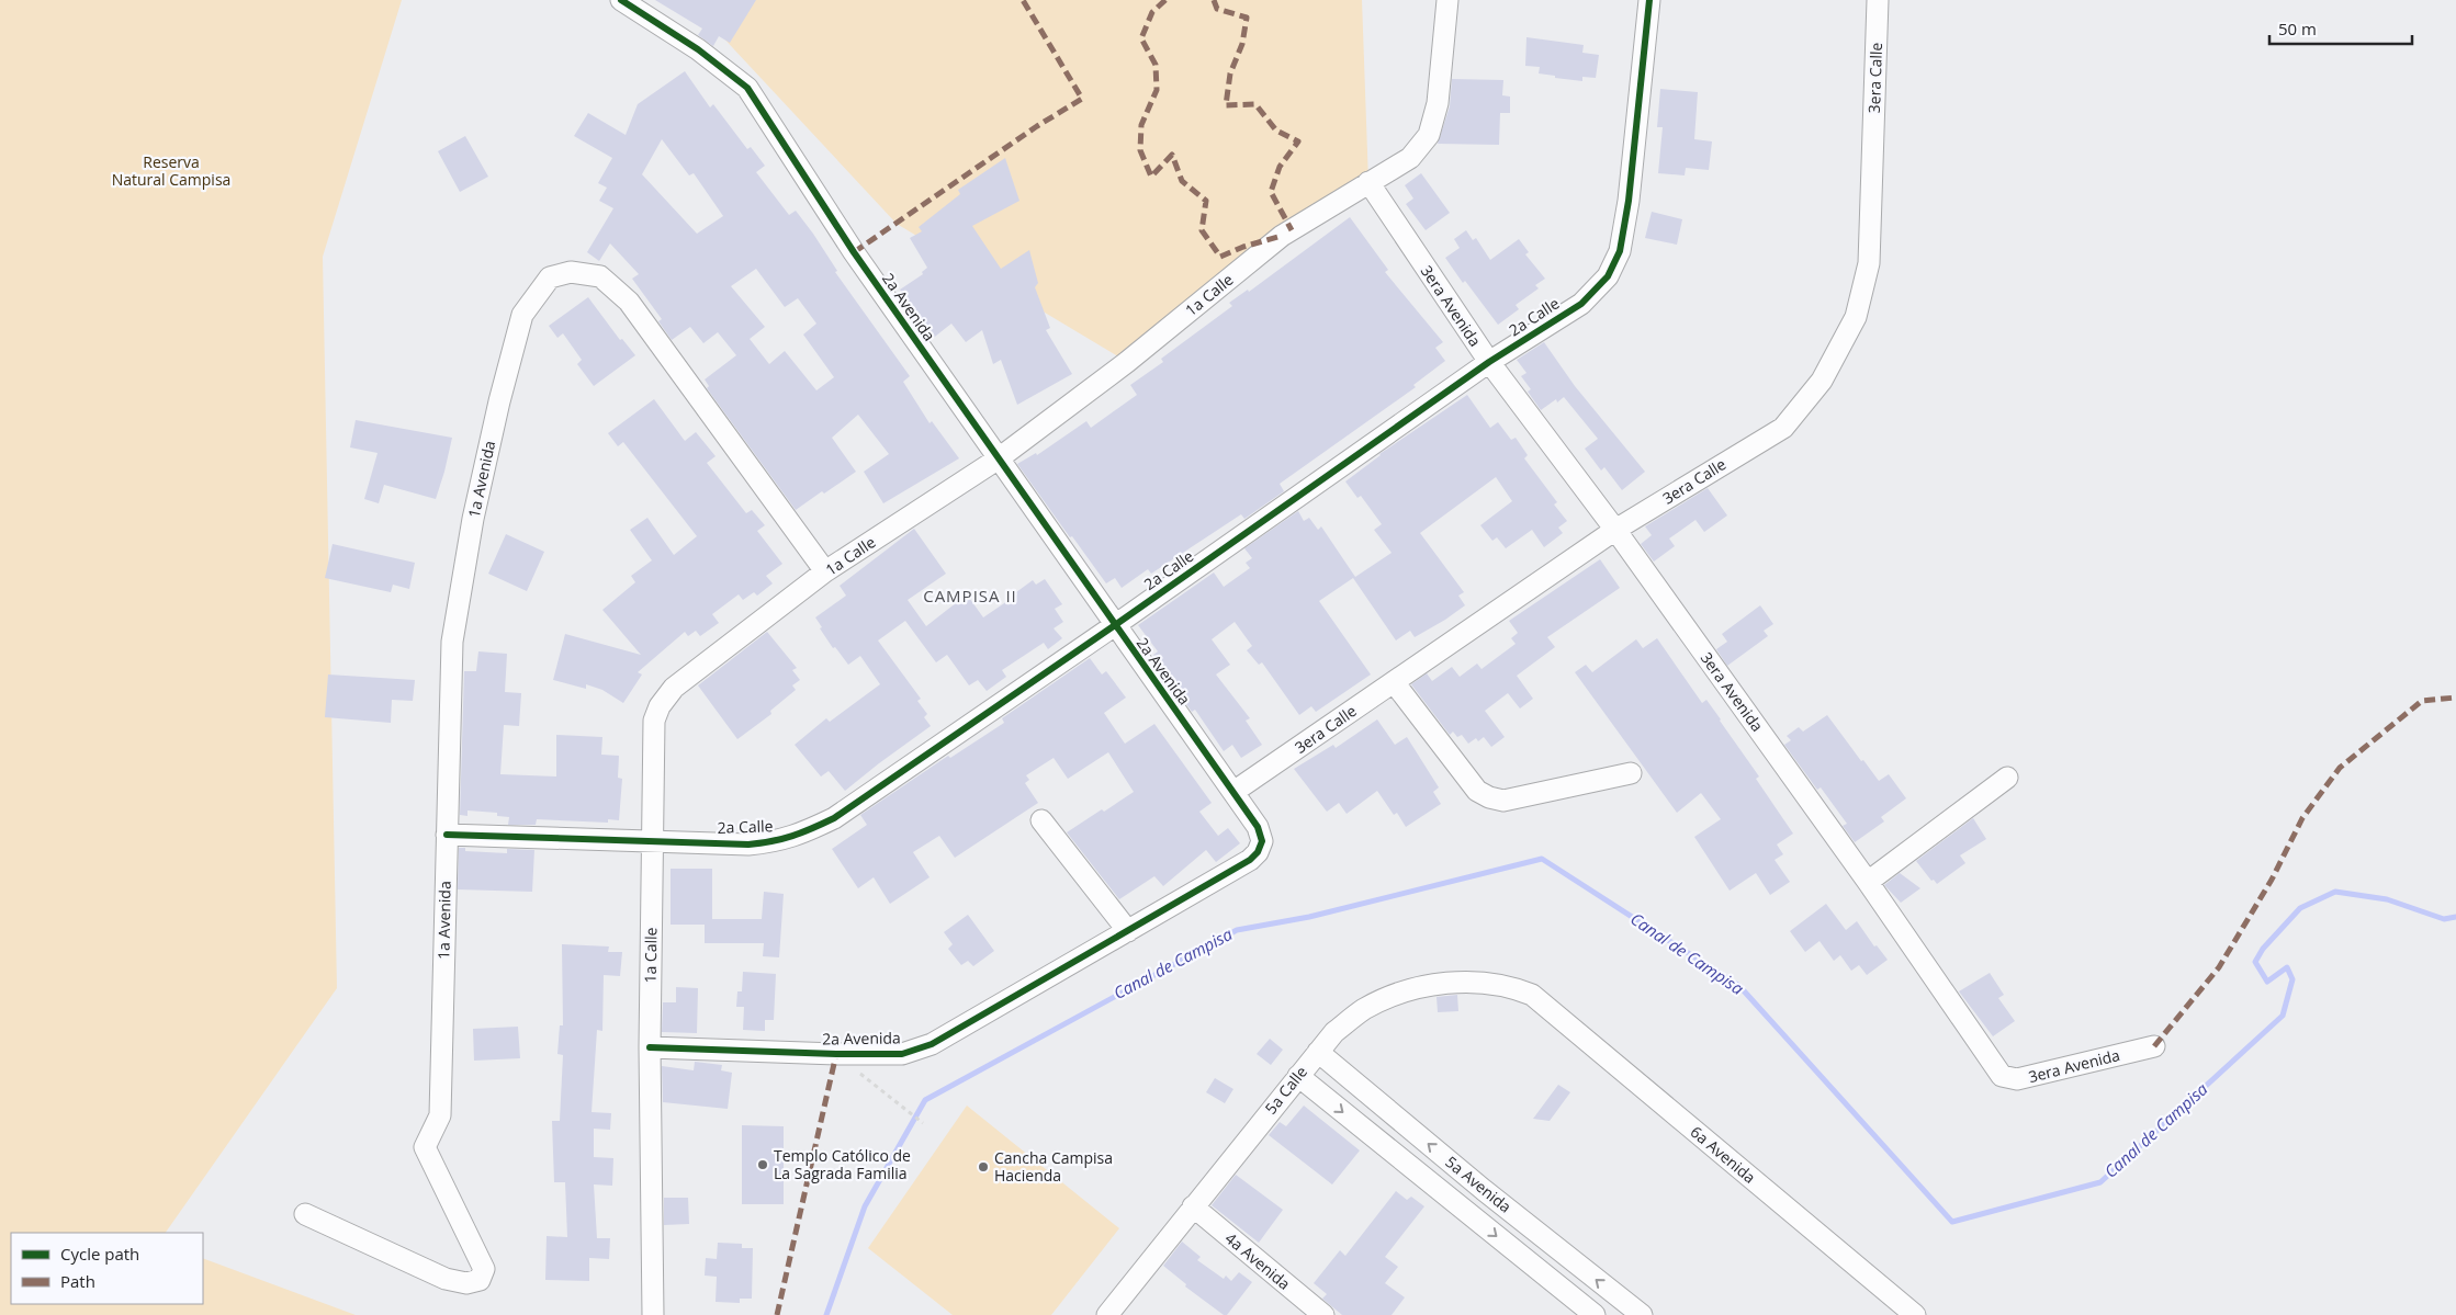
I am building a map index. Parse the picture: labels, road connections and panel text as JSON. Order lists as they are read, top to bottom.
{
  "streets": {
    "street": [
      "3era Calle",
      "1a Calle",
      "3era Avenida",
      "2a Avenida",
      "2a Calle",
      "1a Avenida",
      "5a Calle",
      "6a Avenida",
      "5a Avenida",
      "4a Avenida"
    ]
  },
  "crossings": [
    ["3era Calle", "3era Avenida"],
    ["3era Calle", "2a Avenida"],
    ["1a Calle", "3era Avenida"],
    ["1a Calle", "2a Avenida"],
    ["1a Calle", "2a Calle"],
    ["1a Calle", "1a Avenida"],
    ["3era Avenida", "2a Calle"],
    ["2a Avenida", "2a Calle"],
    ["2a Calle", "1a Avenida"],
    ["5a Calle", "6a Avenida"],
    ["5a Calle", "5a Avenida"],
    ["5a Calle", "4a Avenida"]
  ],
  "districts": ["CAMPISA II"],
  "water": ["Canal de Campisa"],
  "parks": ["Reserva Natural Campisa"],
  "places": ["Templo Católico de La Sagrada Familia", "Cancha Campisa Hacienda"],
  "legend": ["Cycle path", "Path"],
  "scale_bar": "50 m"
}
